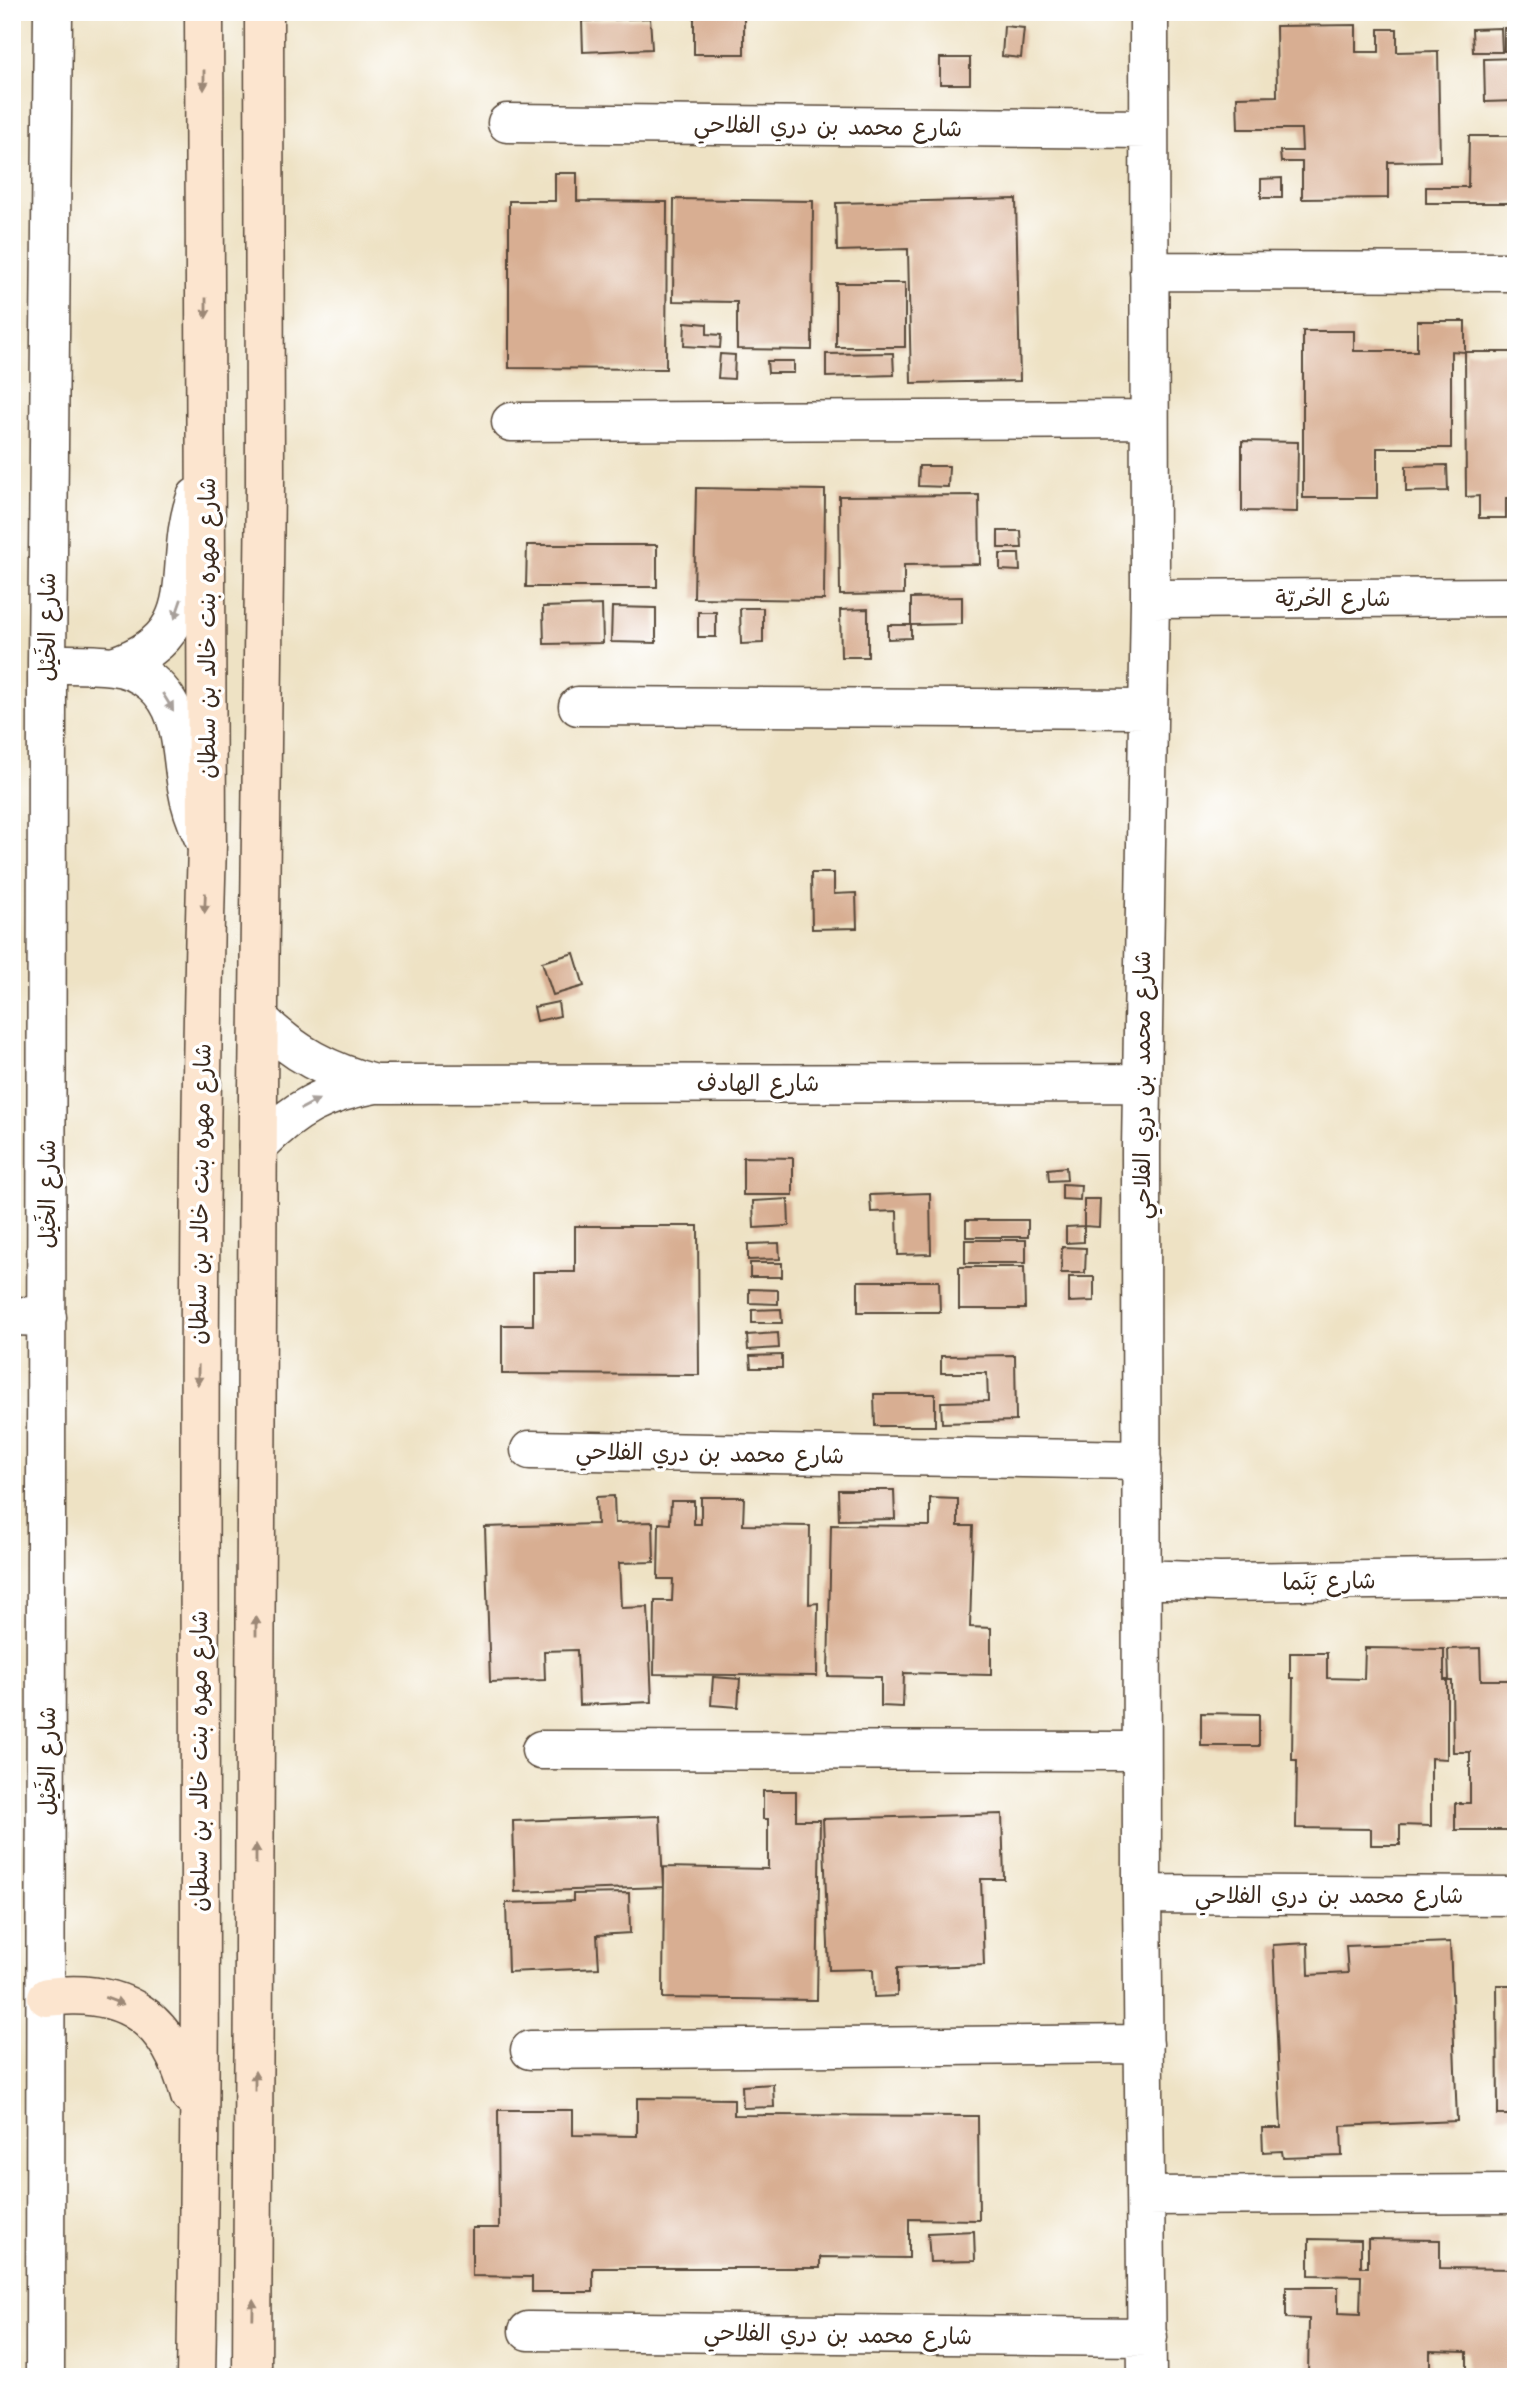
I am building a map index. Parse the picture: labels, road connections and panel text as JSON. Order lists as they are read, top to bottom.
{
  "streets": {
    "street": [
      "شارع محمد بن دري الفلاحي",
      "شارع الحُريّة",
      "شارع الخَيْل",
      "شارع مهره بنت خالد بن سلطان",
      "شارع الهادف",
      "شارع بَنَما"
    ]
  },
  "crossings": [
    ["شارع محمد بن دري الفلاحي", "شارع الحُريّة"],
    ["شارع محمد بن دري الفلاحي", "شارع الهادف"],
    ["شارع محمد بن دري الفلاحي", "شارع بَنَما"]
  ]
}
